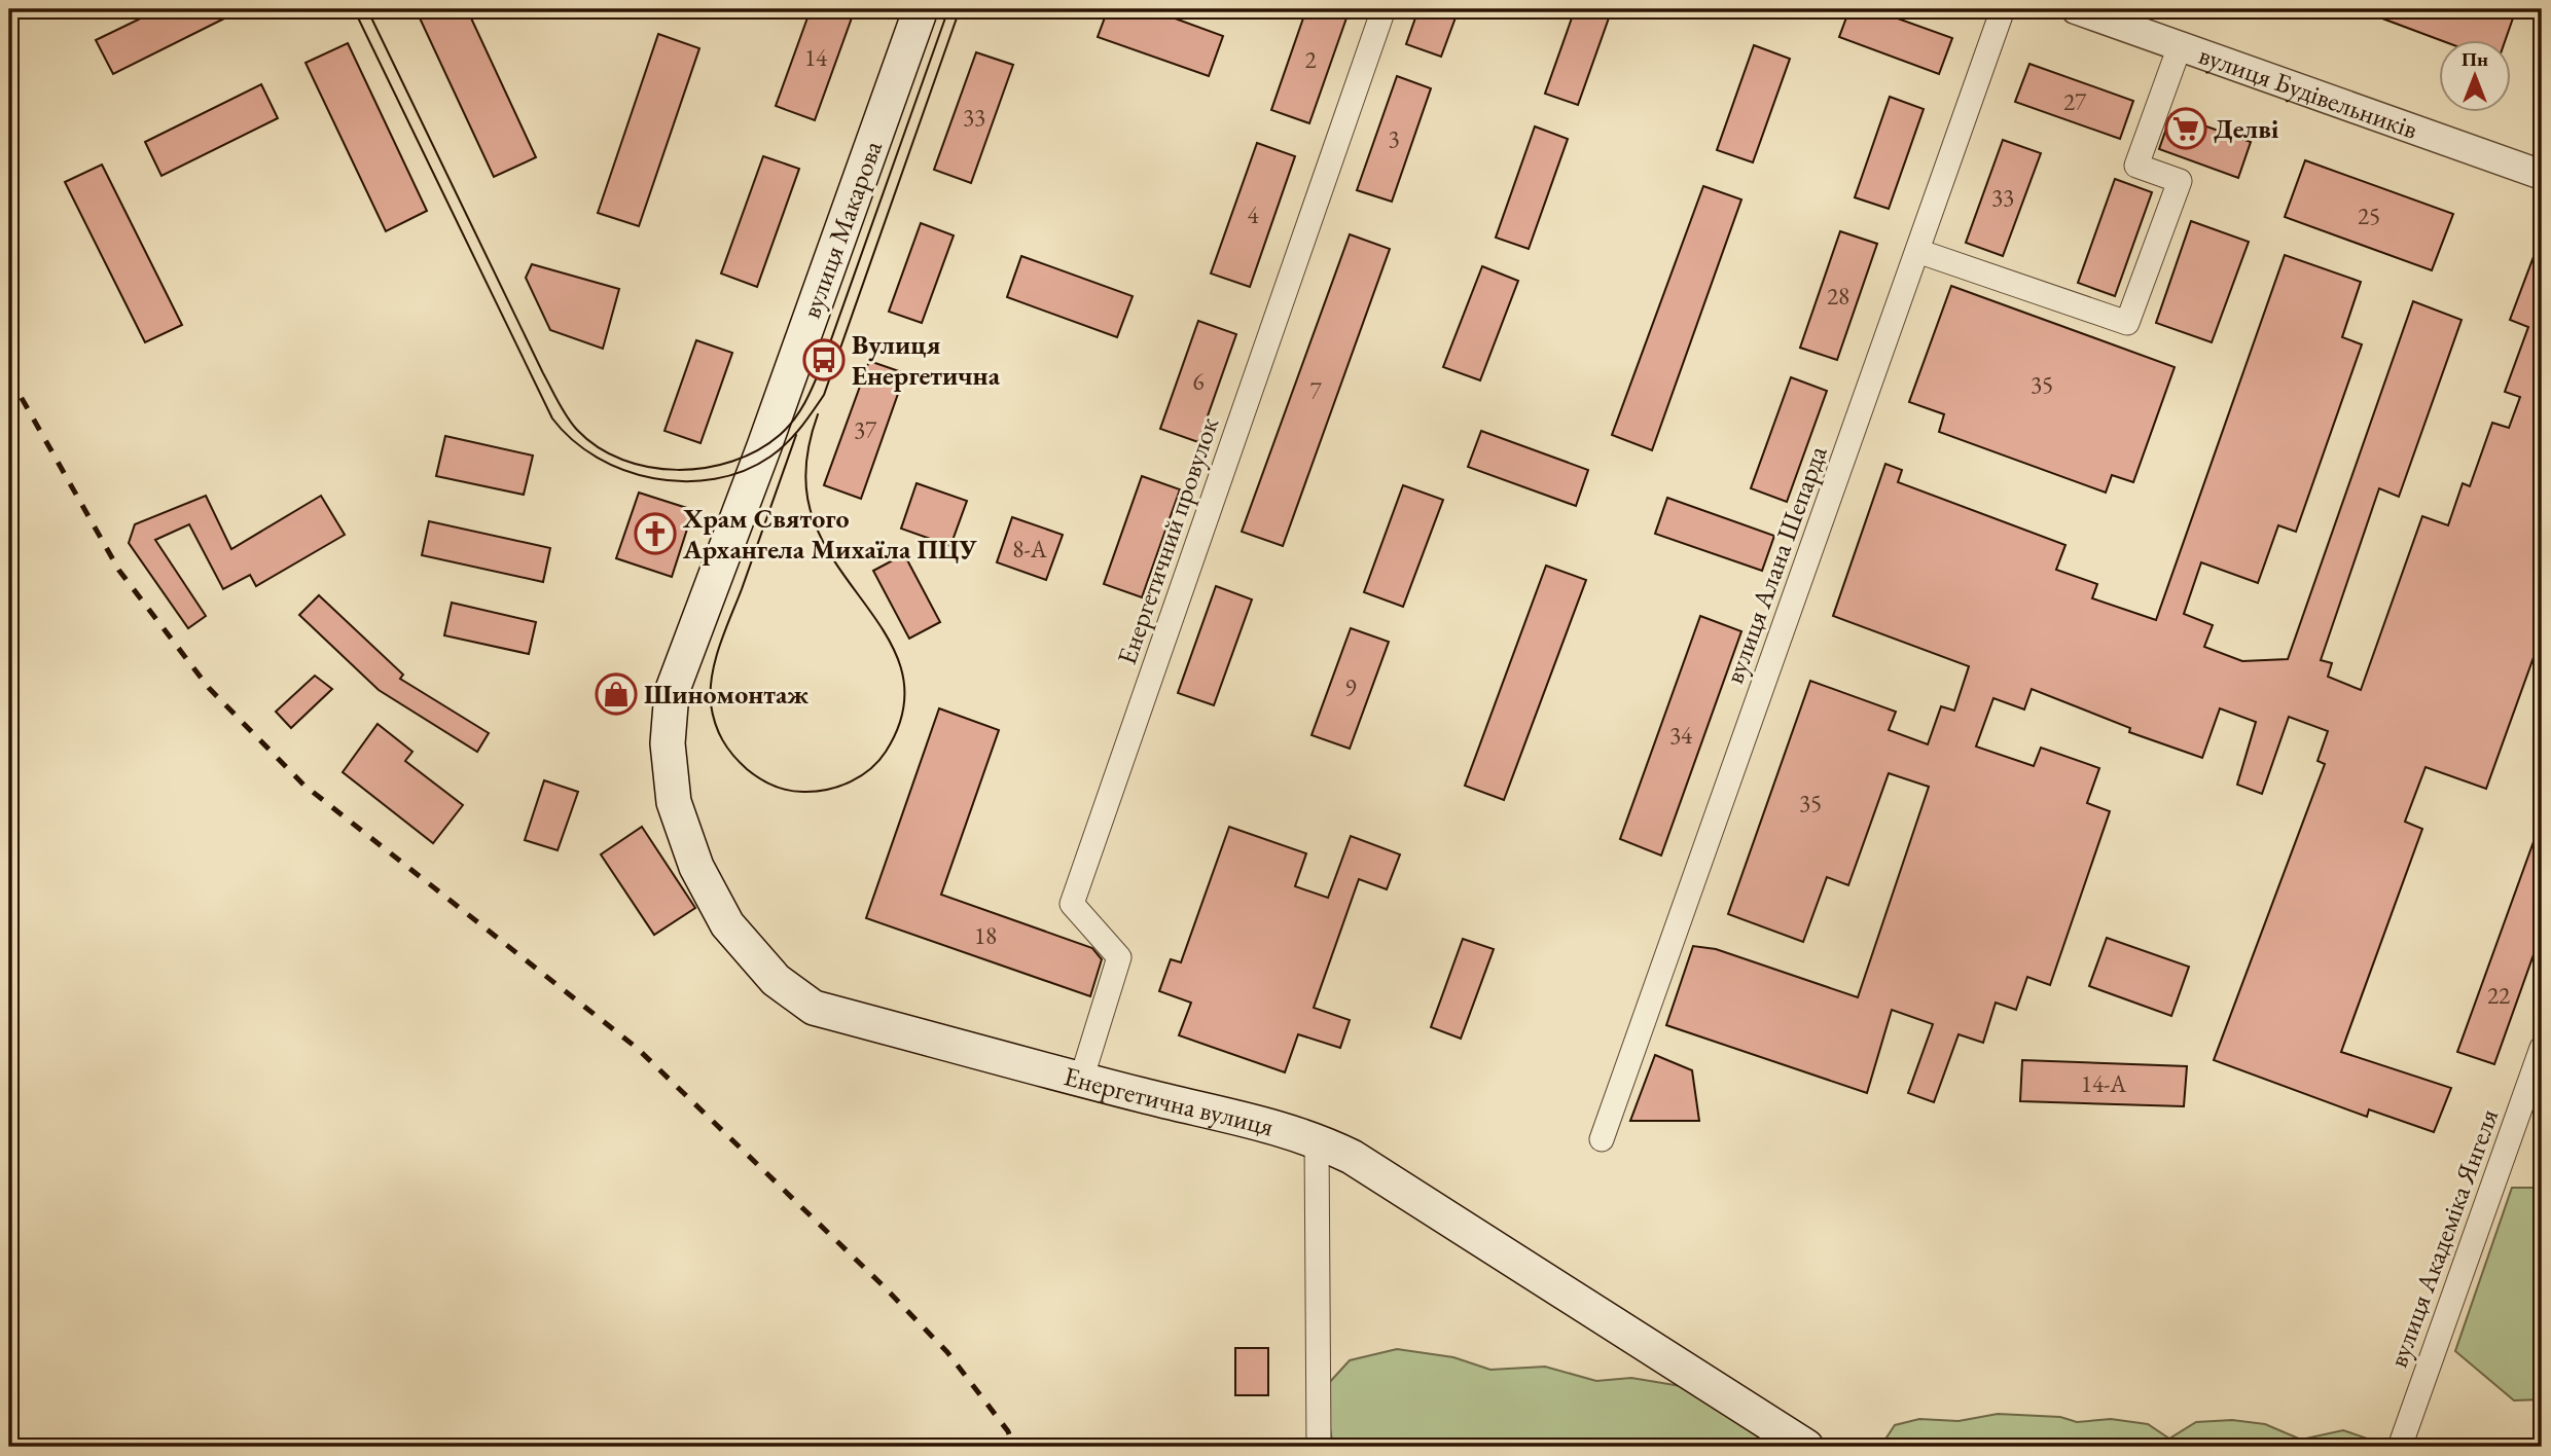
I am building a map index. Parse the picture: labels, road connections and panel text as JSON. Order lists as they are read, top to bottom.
{
  "streets": {
    "main road": ["вулиця Макарова", "Енергетична вулиця"],
    "street": [
      "вулиця Будівельників",
      "Енергетичний провулок",
      "вулиця Алана Шепарда",
      "вулиця Академіка Янгеля"
    ]
  },
  "crossings": [
    ["вулиця Макарова", "Енергетична вулиця"],
    ["Енергетичний провулок", "Енергетична вулиця"]
  ],
  "places": {
    "supermarket": ["Делві"],
    "bus stop": ["Вулиця Енергетична"],
    "church": ["Храм Святого Архангела Михаїла ПЦУ"],
    "shop": ["Шиномонтаж"]
  },
  "house_numbers": [
    "14",
    "2",
    "27",
    "33",
    "3",
    "33",
    "4",
    "25",
    "28",
    "6",
    "35",
    "7",
    "37",
    "8-А",
    "9",
    "34",
    "35",
    "18",
    "22",
    "14-А"
  ],
  "north": "top"
}
